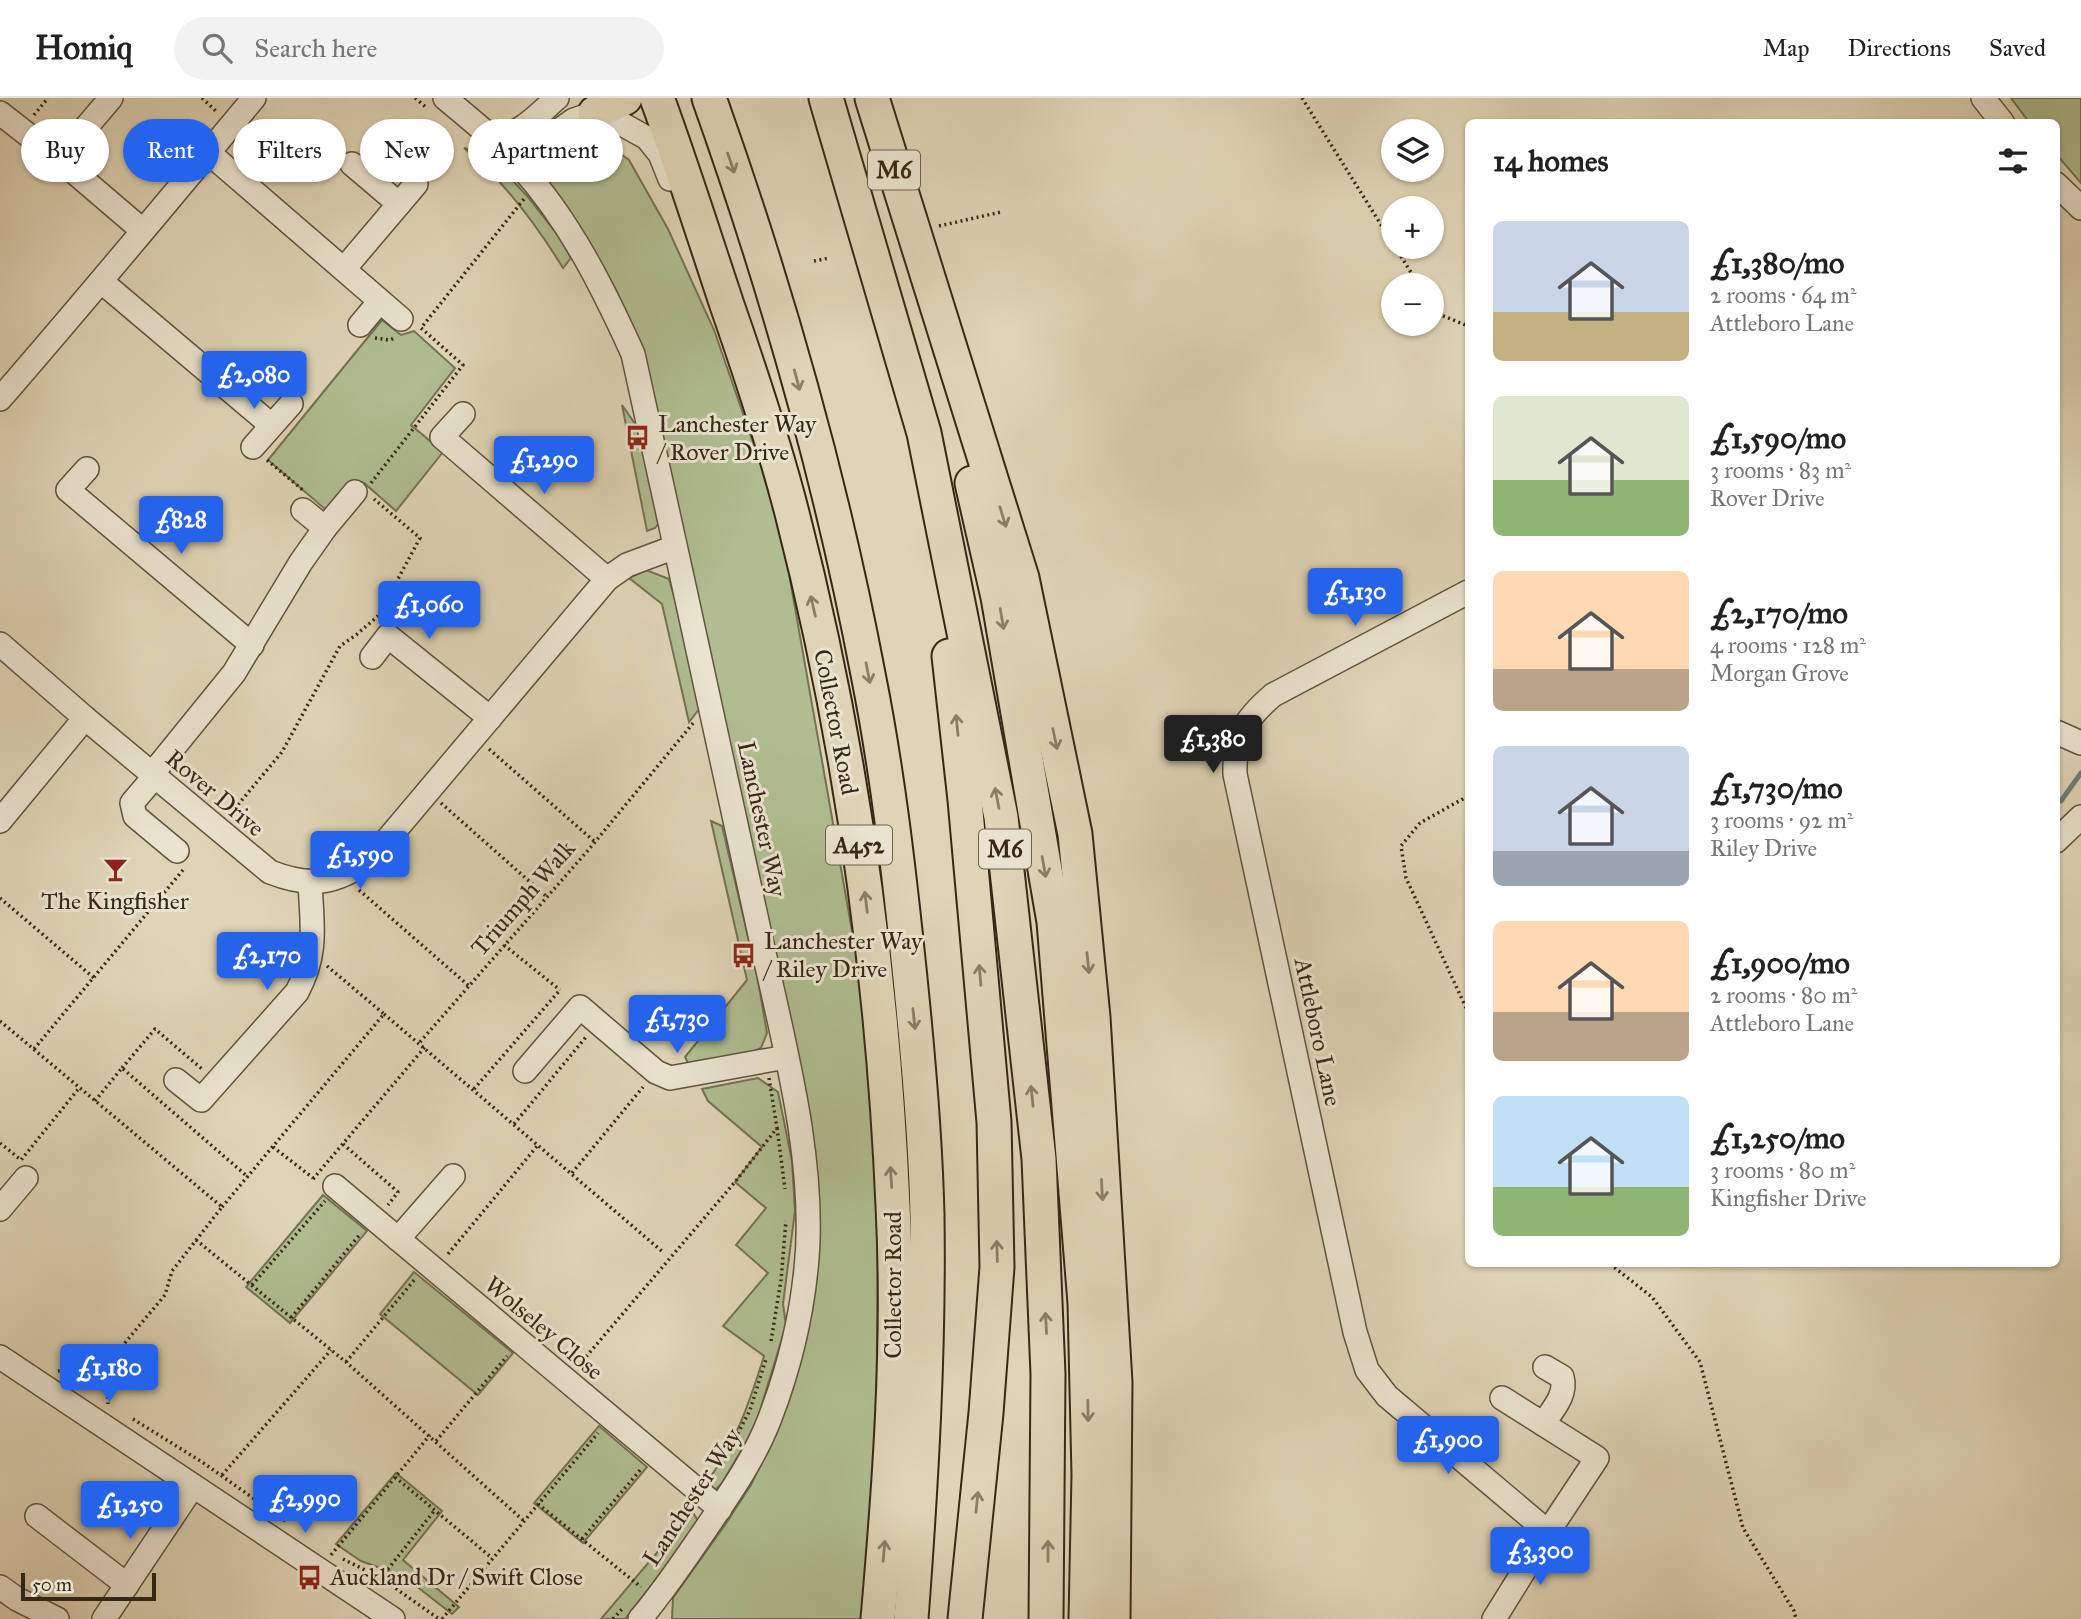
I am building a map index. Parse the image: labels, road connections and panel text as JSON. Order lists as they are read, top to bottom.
{
  "streets": {
    "highway": ["M6", "Collector Road", "A452"],
    "street": [
      "Rover Drive",
      "Lanchester Way",
      "Attleboro Lane",
      "Wolseley Close"
    ],
    "path": ["Triumph Walk"]
  },
  "crossings": [
    ["Rover Drive", "Lanchester Way"],
    ["Rover Drive", "Triumph Walk"],
    ["Lanchester Way", "Triumph Walk"],
    ["Lanchester Way", "Wolseley Close"]
  ],
  "places": {
    "bus stop": ["Lanchester Way / Rover Drive", "Lanchester Way / Riley Drive", "Auckland Dr / Swift Close"],
    "bar": ["The Kingfisher"]
  },
  "scale_bar": "50 m",
  "page": {
    "header": "Homiq",
    "search": "Search here",
    "nav": ["Map", "Directions", "Saved"],
    "map_buttons": ["+", "−"],
    "chip": [
      "Buy",
      "Rent",
      "Filters",
      "New",
      "Apartment"
    ],
    "heading": "14 homes",
    "list": [
      {
        "name": "£1,380/mo",
        "note": "2 rooms · 64 m² · Attleboro Lane"
      },
      {
        "name": "£1,590/mo",
        "note": "3 rooms · 83 m² · Rover Drive"
      },
      {
        "name": "£2,170/mo",
        "note": "4 rooms · 128 m² · Morgan Grove"
      },
      {
        "name": "£1,730/mo",
        "note": "3 rooms · 92 m² · Riley Drive"
      },
      {
        "name": "£1,900/mo",
        "note": "2 rooms · 80 m² · Attleboro Lane"
      },
      {
        "name": "£1,250/mo",
        "note": "3 rooms · 80 m² · Kingfisher Drive"
      }
    ],
    "price": [
      "£2,080",
      "£1,290",
      "£828",
      "£1,130",
      "£1,060",
      "£1,380",
      "£1,590",
      "£2,170",
      "£1,730",
      "£1,180",
      "£1,900",
      "£2,990",
      "£1,250",
      "£3,300"
    ],
    "scale": "50 m"
  }
}
